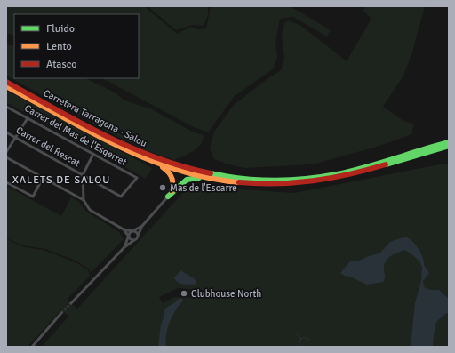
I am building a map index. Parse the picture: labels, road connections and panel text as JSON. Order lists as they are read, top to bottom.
{
  "streets": {
    "highway": ["Carretera Tarragona - Salou"],
    "street": ["Carrer del Mas de l'Esqerret", "Carrer del Rescat"]
  },
  "crossings": [
    ["Carrer del Mas de l'Esqerret", "Carrer del Rescat"]
  ],
  "districts": ["XALETS DE SALOU"],
  "places": ["Mas de l'Escarre", "Clubhouse North"],
  "legend": ["Fluido", "Lento", "Atasco"]
}
